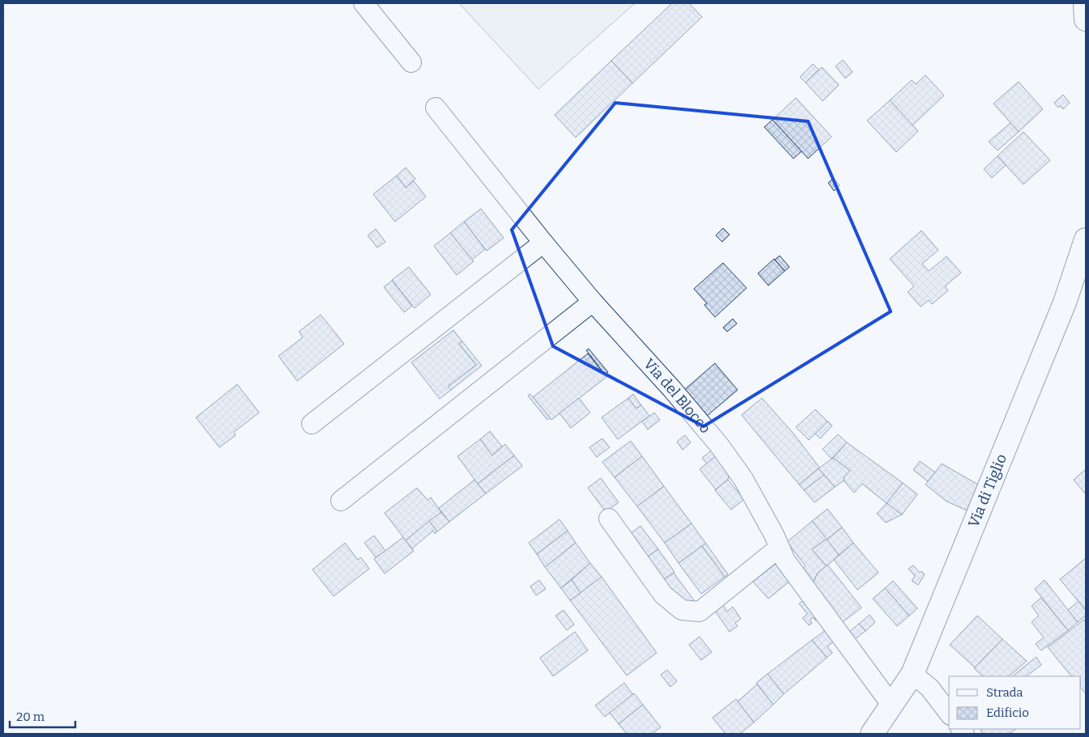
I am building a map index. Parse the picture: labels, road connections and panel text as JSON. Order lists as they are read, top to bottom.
{
  "streets": {
    "main road": ["Via di Tiglio"],
    "street": ["Via del Blocco"]
  },
  "crossings": [
    ["Via del Blocco", "Via di Tiglio"]
  ],
  "legend": ["Strada", "Edificio"],
  "scale_bar": "20 m"
}
